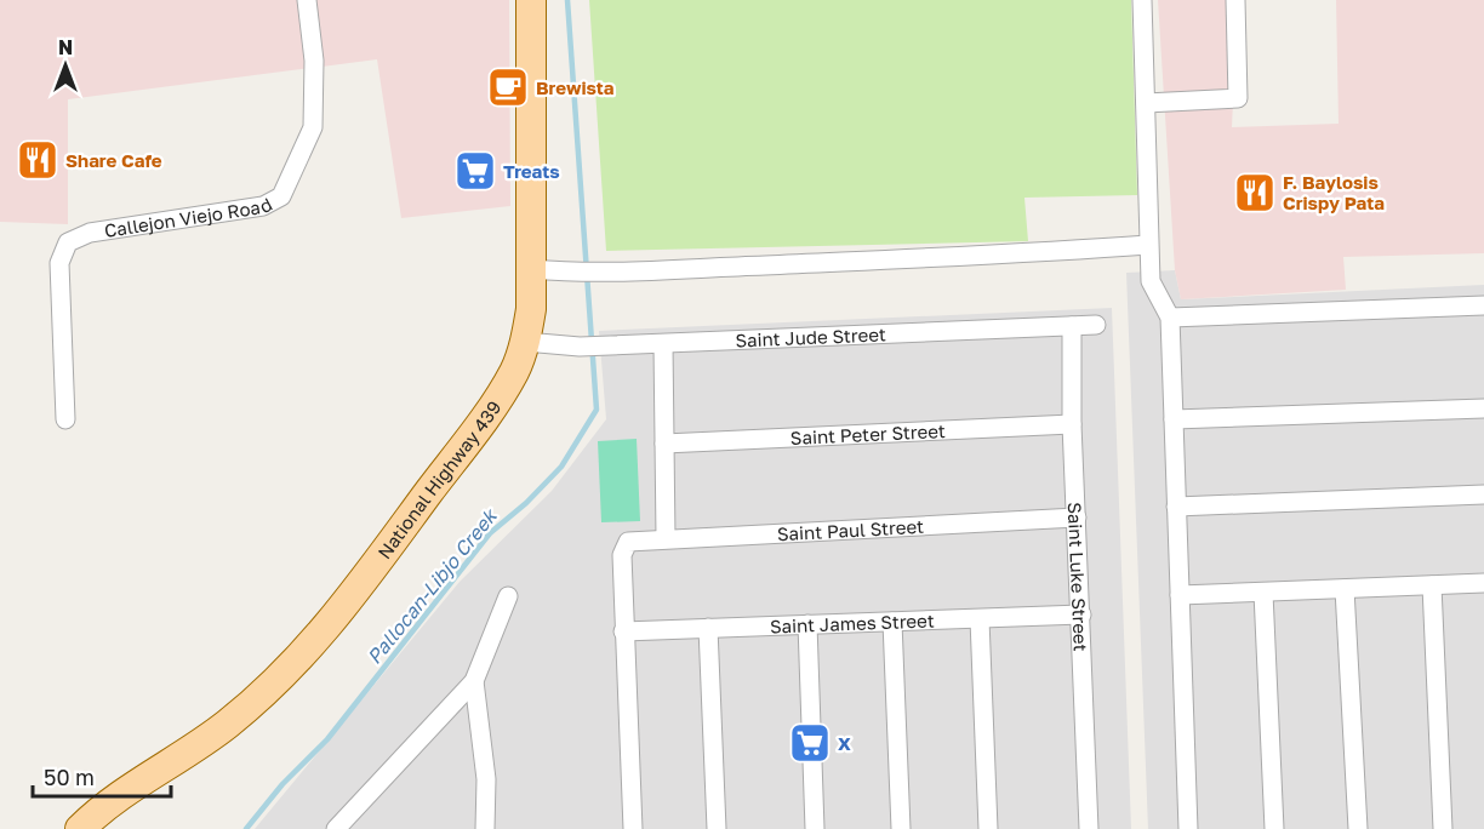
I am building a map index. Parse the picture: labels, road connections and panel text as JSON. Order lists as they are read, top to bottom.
{
  "streets": {
    "main road": ["National Highway 439"],
    "street": [
      "Callejon Viejo Road",
      "Saint Jude Street",
      "Saint Peter Street",
      "Saint Paul Street",
      "Saint Luke Street",
      "Saint James Street"
    ]
  },
  "crossings": [
    ["Saint Jude Street", "National Highway 439"],
    ["Saint Jude Street", "Saint Luke Street"],
    ["Saint Peter Street", "Saint Luke Street"],
    ["Saint Paul Street", "Saint Luke Street"],
    ["Saint Paul Street", "Saint James Street"],
    ["Saint Luke Street", "Saint James Street"]
  ],
  "water": ["Pallocan-Libjo Creek"],
  "places": {
    "cafe": ["Brewista"],
    "restaurant": ["Share Cafe", "F. Baylosis Crispy Pata"],
    "supermarket": ["Treats", "X"]
  },
  "scale_bar": "50 m",
  "north": "top"
}
